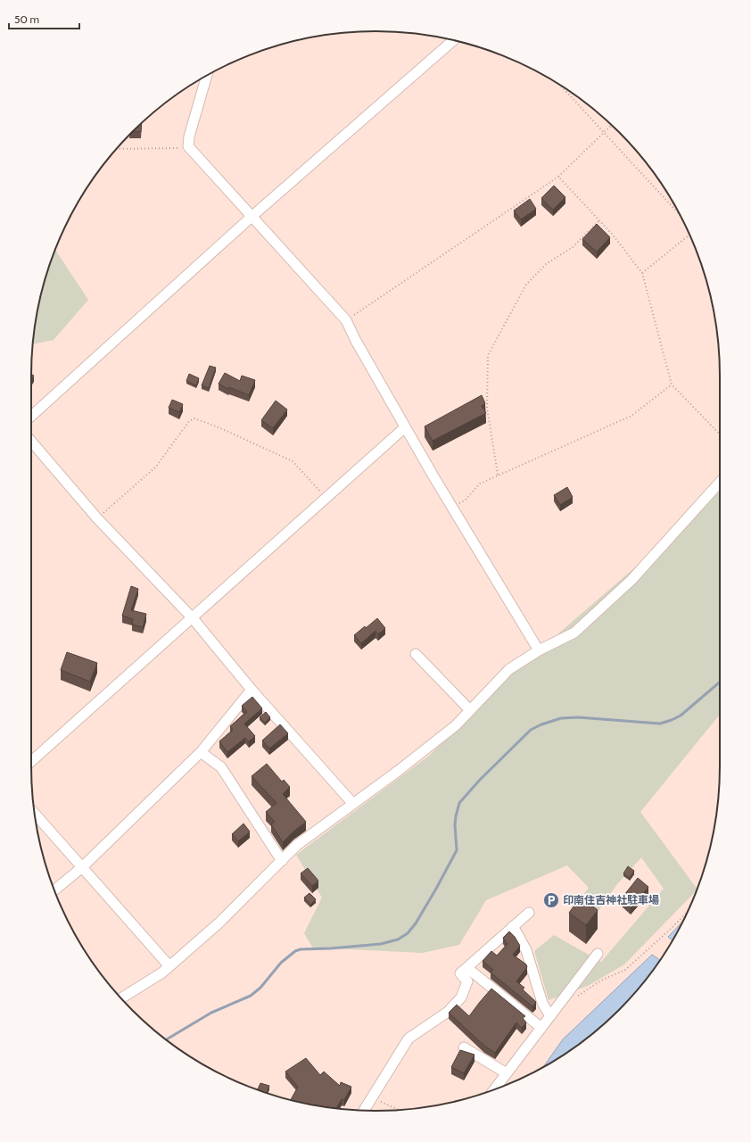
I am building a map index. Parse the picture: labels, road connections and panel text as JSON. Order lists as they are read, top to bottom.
{
  "places": {
    "parking": ["印南住吉神社駐車場"]
  },
  "scale_bar": "50 m"
}
